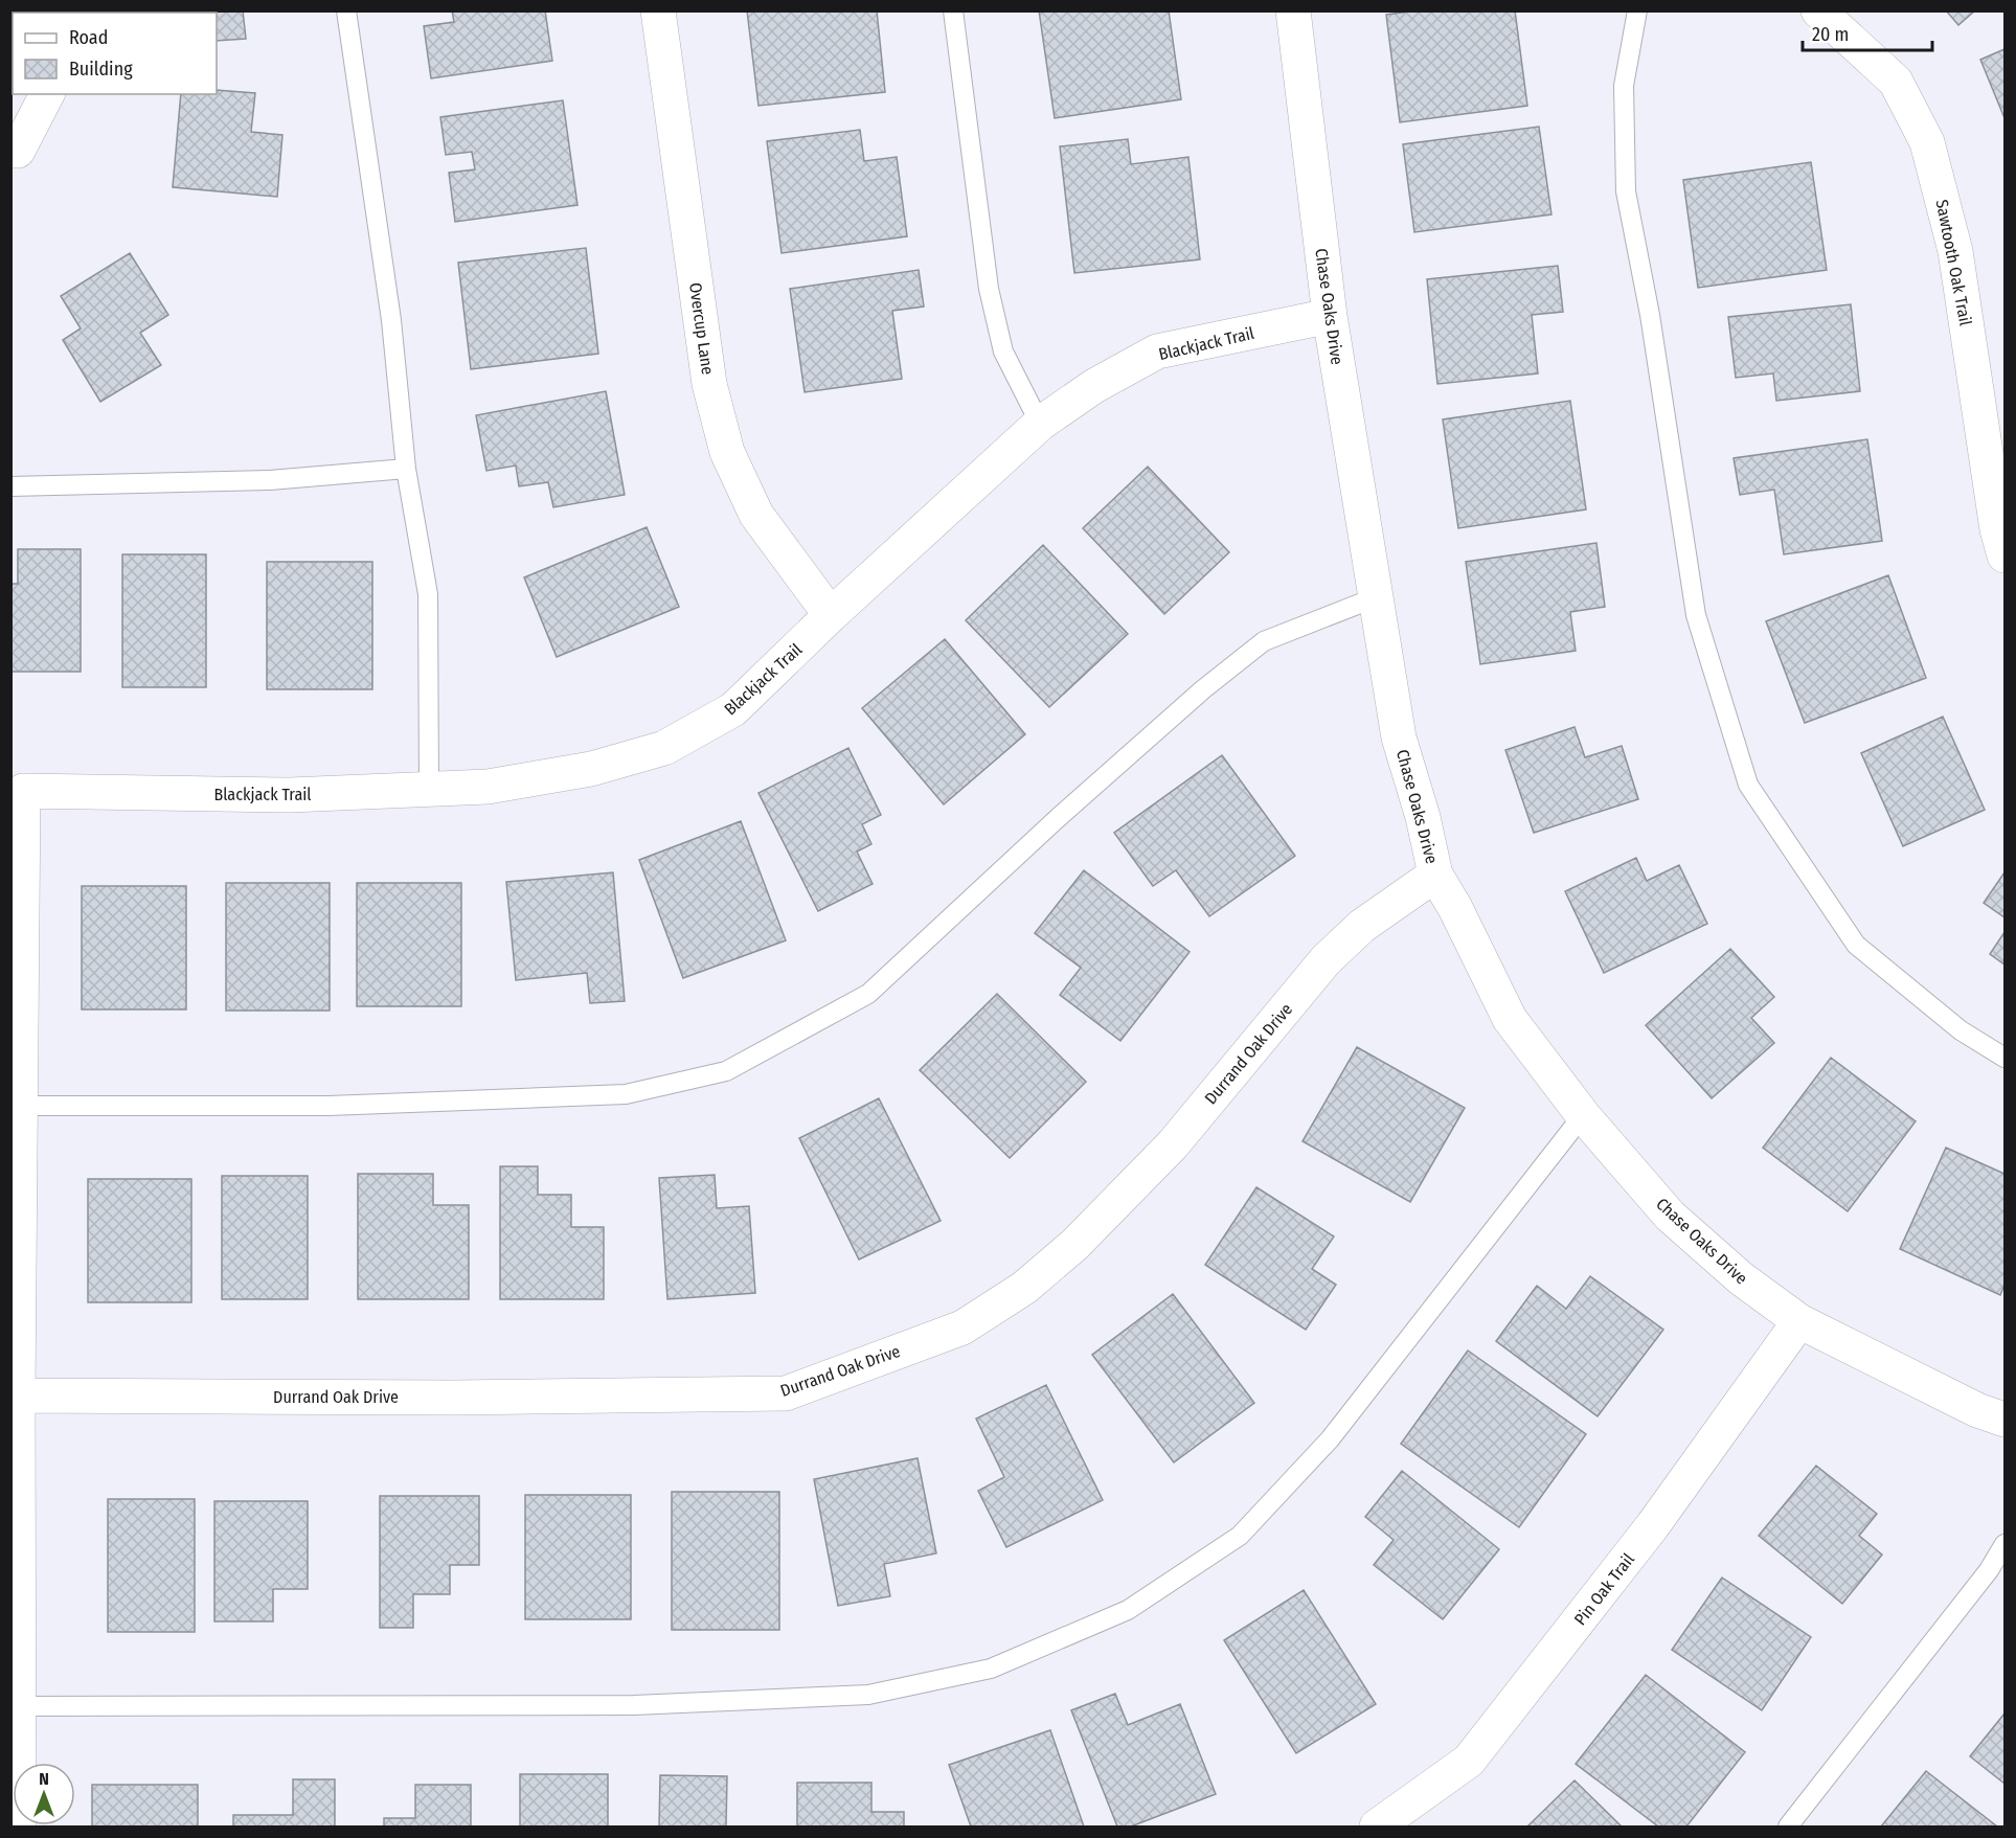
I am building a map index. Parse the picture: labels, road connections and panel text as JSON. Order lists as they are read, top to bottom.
{
  "streets": {
    "street": [
      "Sawtooth Oak Trail",
      "Chase Oaks Drive",
      "Overcup Lane",
      "Blackjack Trail",
      "Durrand Oak Drive",
      "Pin Oak Trail"
    ]
  },
  "crossings": [
    ["Chase Oaks Drive", "Blackjack Trail"],
    ["Chase Oaks Drive", "Durrand Oak Drive"],
    ["Chase Oaks Drive", "Pin Oak Trail"],
    ["Overcup Lane", "Blackjack Trail"]
  ],
  "legend": ["Road", "Building"],
  "scale_bar": "20 m",
  "north": "top"
}
